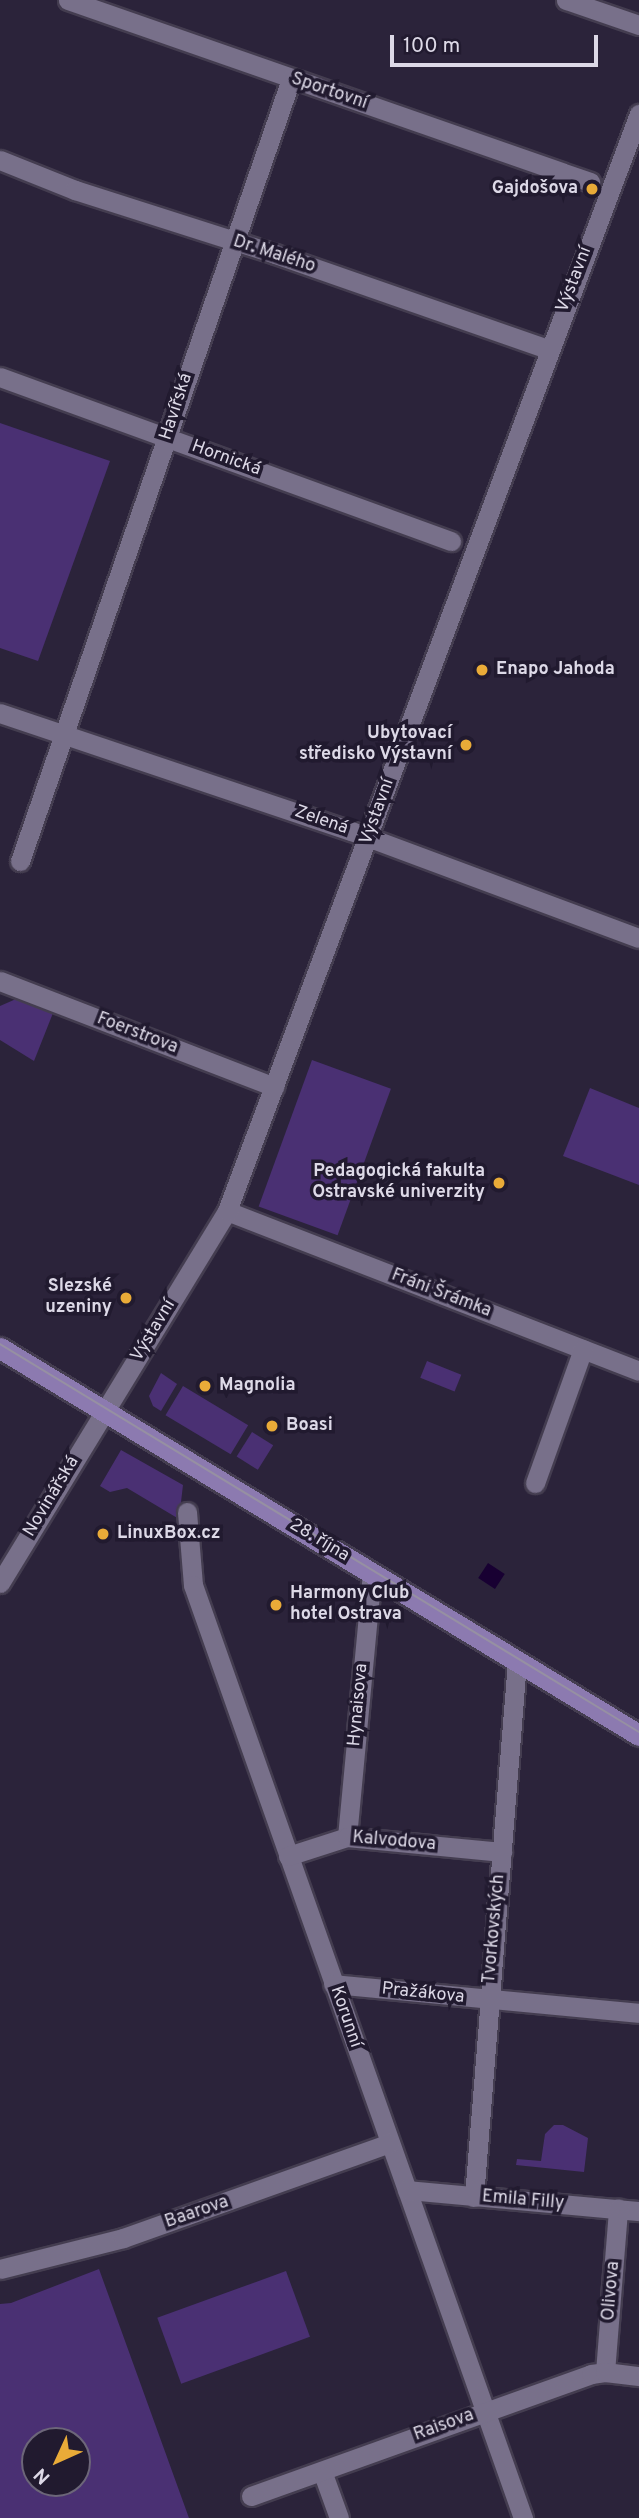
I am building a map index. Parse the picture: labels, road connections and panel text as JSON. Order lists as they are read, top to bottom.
{
  "streets": {
    "main road": ["28. října"],
    "street": [
      "Sportovní",
      "Dr. Malého",
      "Výstavní",
      "Havířská",
      "Hornická",
      "Zelená",
      "Foerstrova",
      "Fráni Šrámka",
      "Novinářská",
      "Hynaisova",
      "Kalvodova",
      "Tvorkovských",
      "Pražákova",
      "Korunní",
      "Emila Filly",
      "Baarova",
      "Olivova",
      "Raisova"
    ]
  },
  "crossings": [
    ["Sportovní", "Havířská"],
    ["Dr. Malého", "Výstavní"],
    ["Dr. Malého", "Havířská"],
    ["Výstavní", "Zelená"],
    ["Výstavní", "Foerstrova"],
    ["Výstavní", "Fráni Šrámka"],
    ["Výstavní", "Novinářská"],
    ["Výstavní", "28. října"],
    ["Havířská", "Hornická"],
    ["Havířská", "Zelená"],
    ["Novinářská", "28. října"],
    ["28. října", "Hynaisova"],
    ["28. října", "Tvorkovských"],
    ["Hynaisova", "Kalvodova"],
    ["Kalvodova", "Tvorkovských"],
    ["Kalvodova", "Korunní"],
    ["Tvorkovských", "Pražákova"],
    ["Tvorkovských", "Emila Filly"],
    ["Pražákova", "Korunní"],
    ["Korunní", "Emila Filly"],
    ["Korunní", "Baarova"],
    ["Korunní", "Raisova"],
    ["Emila Filly", "Olivova"],
    ["Olivova", "Raisova"]
  ],
  "places": [
    "Gajdošova",
    "Enapo Jahoda",
    "Ubytovací středisko Výstavní",
    "Pedagogická fakulta Ostravské univerzity",
    "Slezské uzeniny",
    "Magnolia",
    "Boasi",
    "LinuxBox.cz",
    "Harmony Club hotel Ostrava"
  ],
  "scale_bar": "100 m",
  "north": "bottom left"
}
